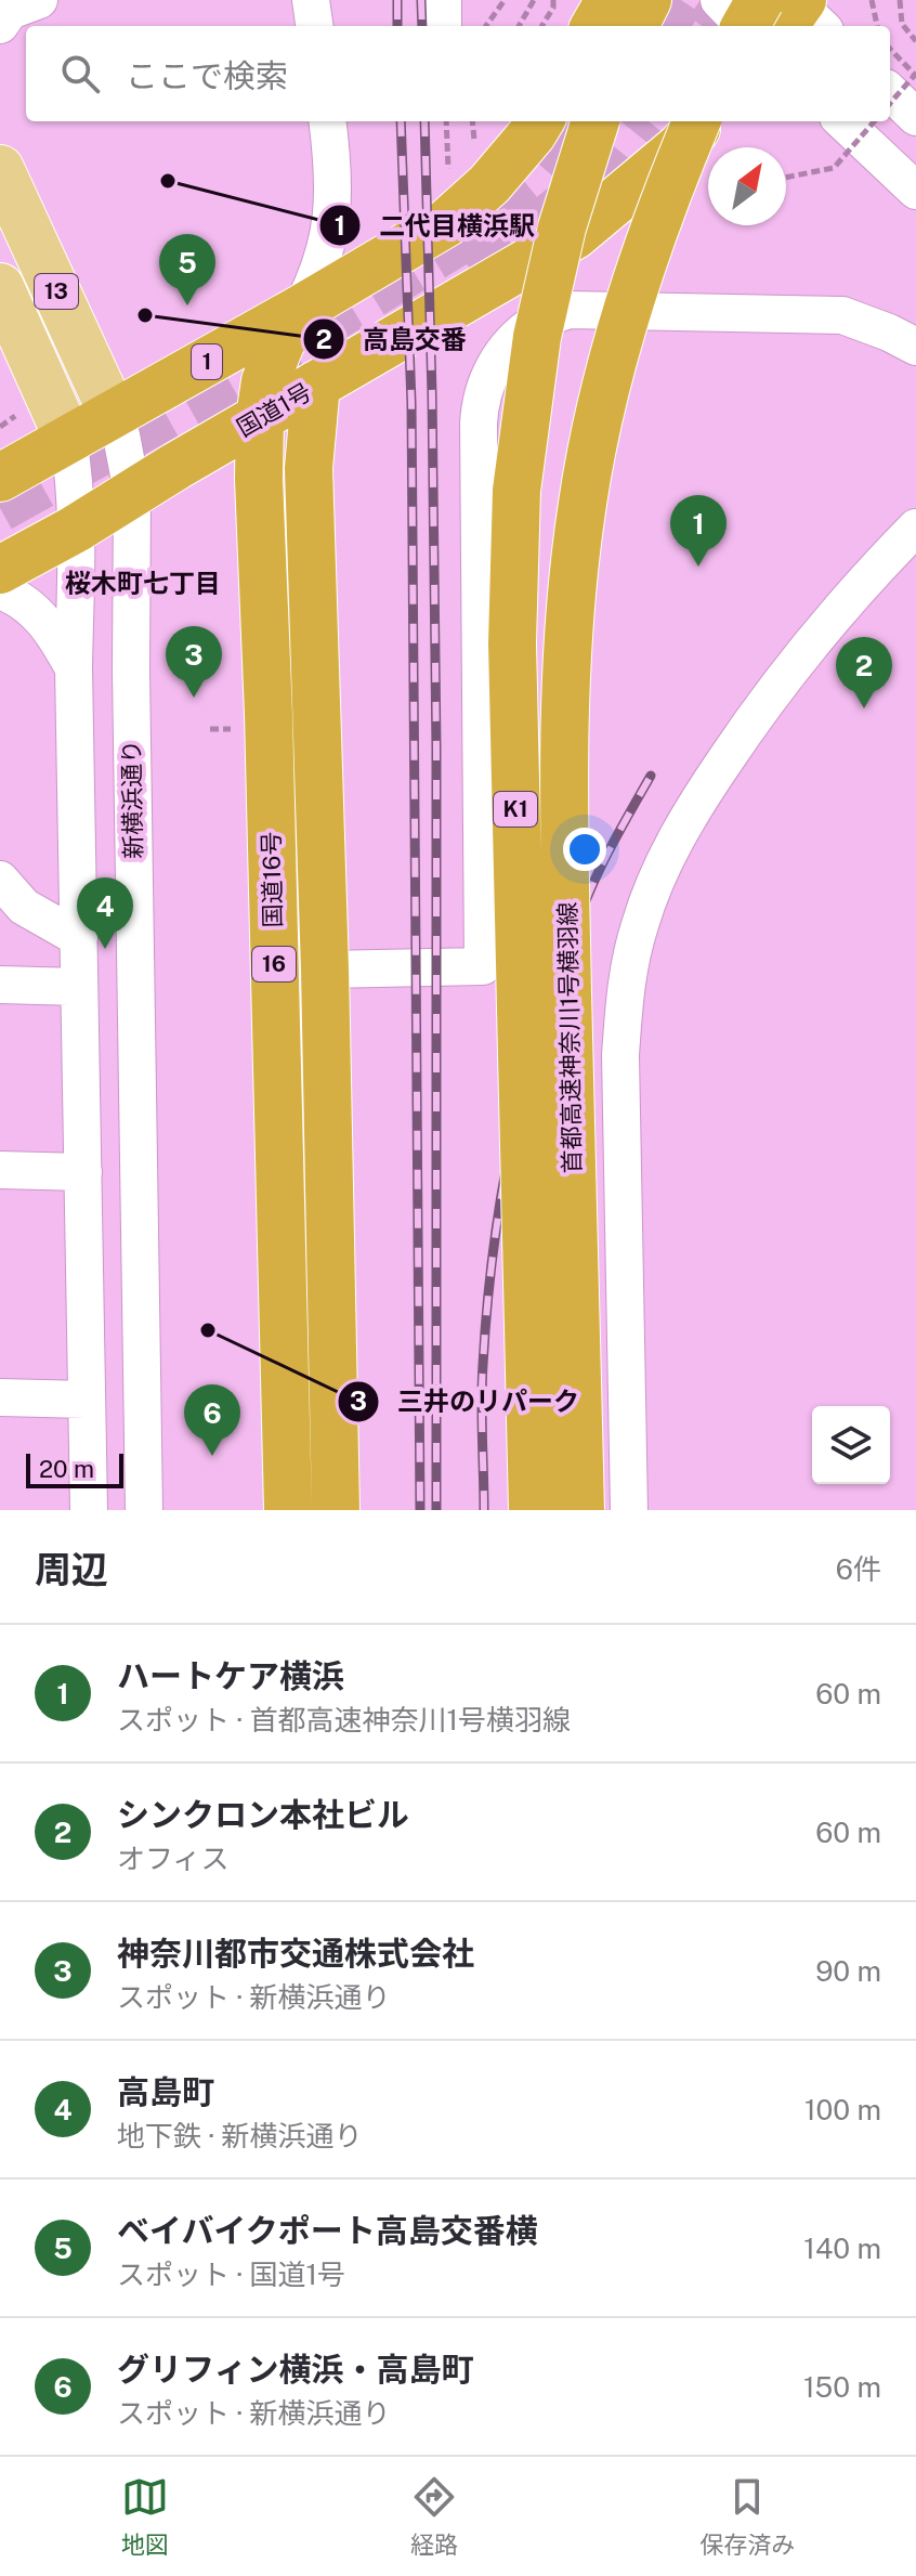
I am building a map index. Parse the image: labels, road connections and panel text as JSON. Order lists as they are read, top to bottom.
{
  "streets": {
    "highway": [
      "1",
      "国道1号",
      "K1",
      "国道16号",
      "16",
      "首都高速神奈川1号横羽線"
    ],
    "main road": ["13", "新横浜通り"]
  },
  "crossings": [
    ["13", "1"],
    ["1", "新横浜通り"],
    ["1", "国道16号"],
    ["国道1号", "新横浜通り"],
    ["国道1号", "国道16号"]
  ],
  "districts": ["桜木町七丁目"],
  "places": ["二代目横浜駅", "高島交番", "三井のリパーク"],
  "scale_bar": "20 m",
  "north": "top right",
  "page": {
    "search": "ここで検索",
    "pins": [
      "5",
      "1",
      "3",
      "2",
      "4",
      "6"
    ],
    "scale": "20 m",
    "heading": ["周辺", "6件"],
    "list": [
      {
        "mark": "1",
        "name": "ハートケア横浜",
        "note": "スポット · 首都高速神奈川1号横羽線",
        "value": "60 m"
      },
      {
        "mark": "2",
        "name": "シンクロン本社ビル",
        "note": "オフィス",
        "value": "60 m"
      },
      {
        "mark": "3",
        "name": "神奈川都市交通株式会社",
        "note": "スポット · 新横浜通り",
        "value": "90 m"
      },
      {
        "mark": "4",
        "name": "高島町",
        "note": "地下鉄 · 新横浜通り",
        "value": "100 m"
      },
      {
        "mark": "5",
        "name": "ベイバイクポート高島交番横",
        "note": "スポット · 国道1号",
        "value": "140 m"
      },
      {
        "mark": "6",
        "name": "グリフィン横浜・高島町",
        "note": "スポット · 新横浜通り",
        "value": "150 m"
      }
    ],
    "nav": ["地図", "経路", "保存済み"]
  }
}
